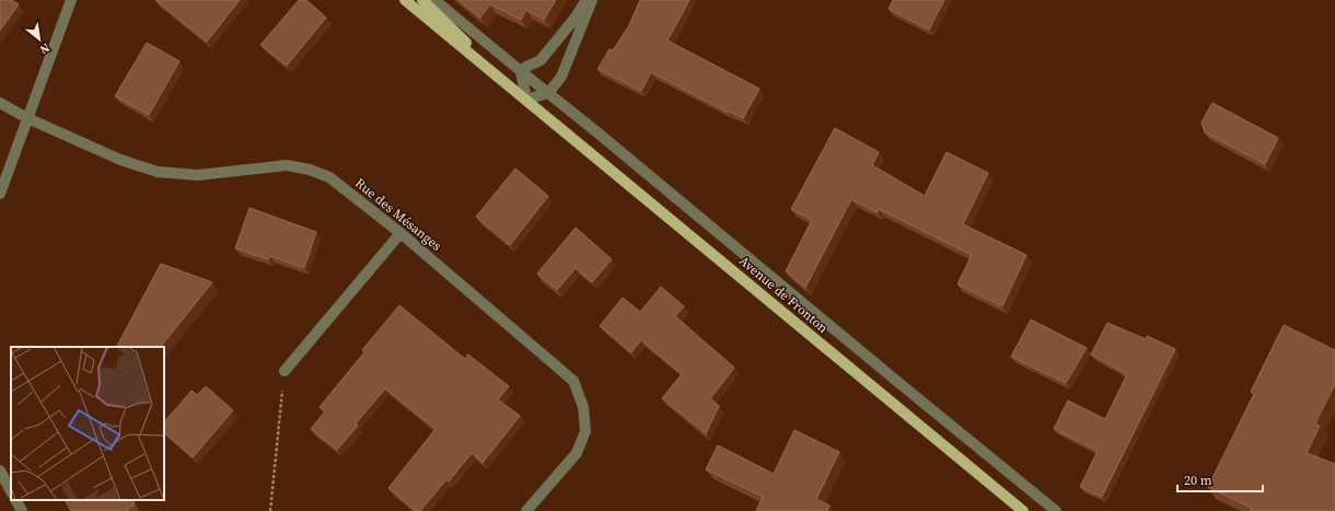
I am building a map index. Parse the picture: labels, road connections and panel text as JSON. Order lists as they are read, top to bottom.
{
  "streets": {
    "main road": ["Avenue de Fronton"],
    "street": ["Rue des Mésanges"]
  },
  "scale_bar": "20 m",
  "north": "bottom right"
}
